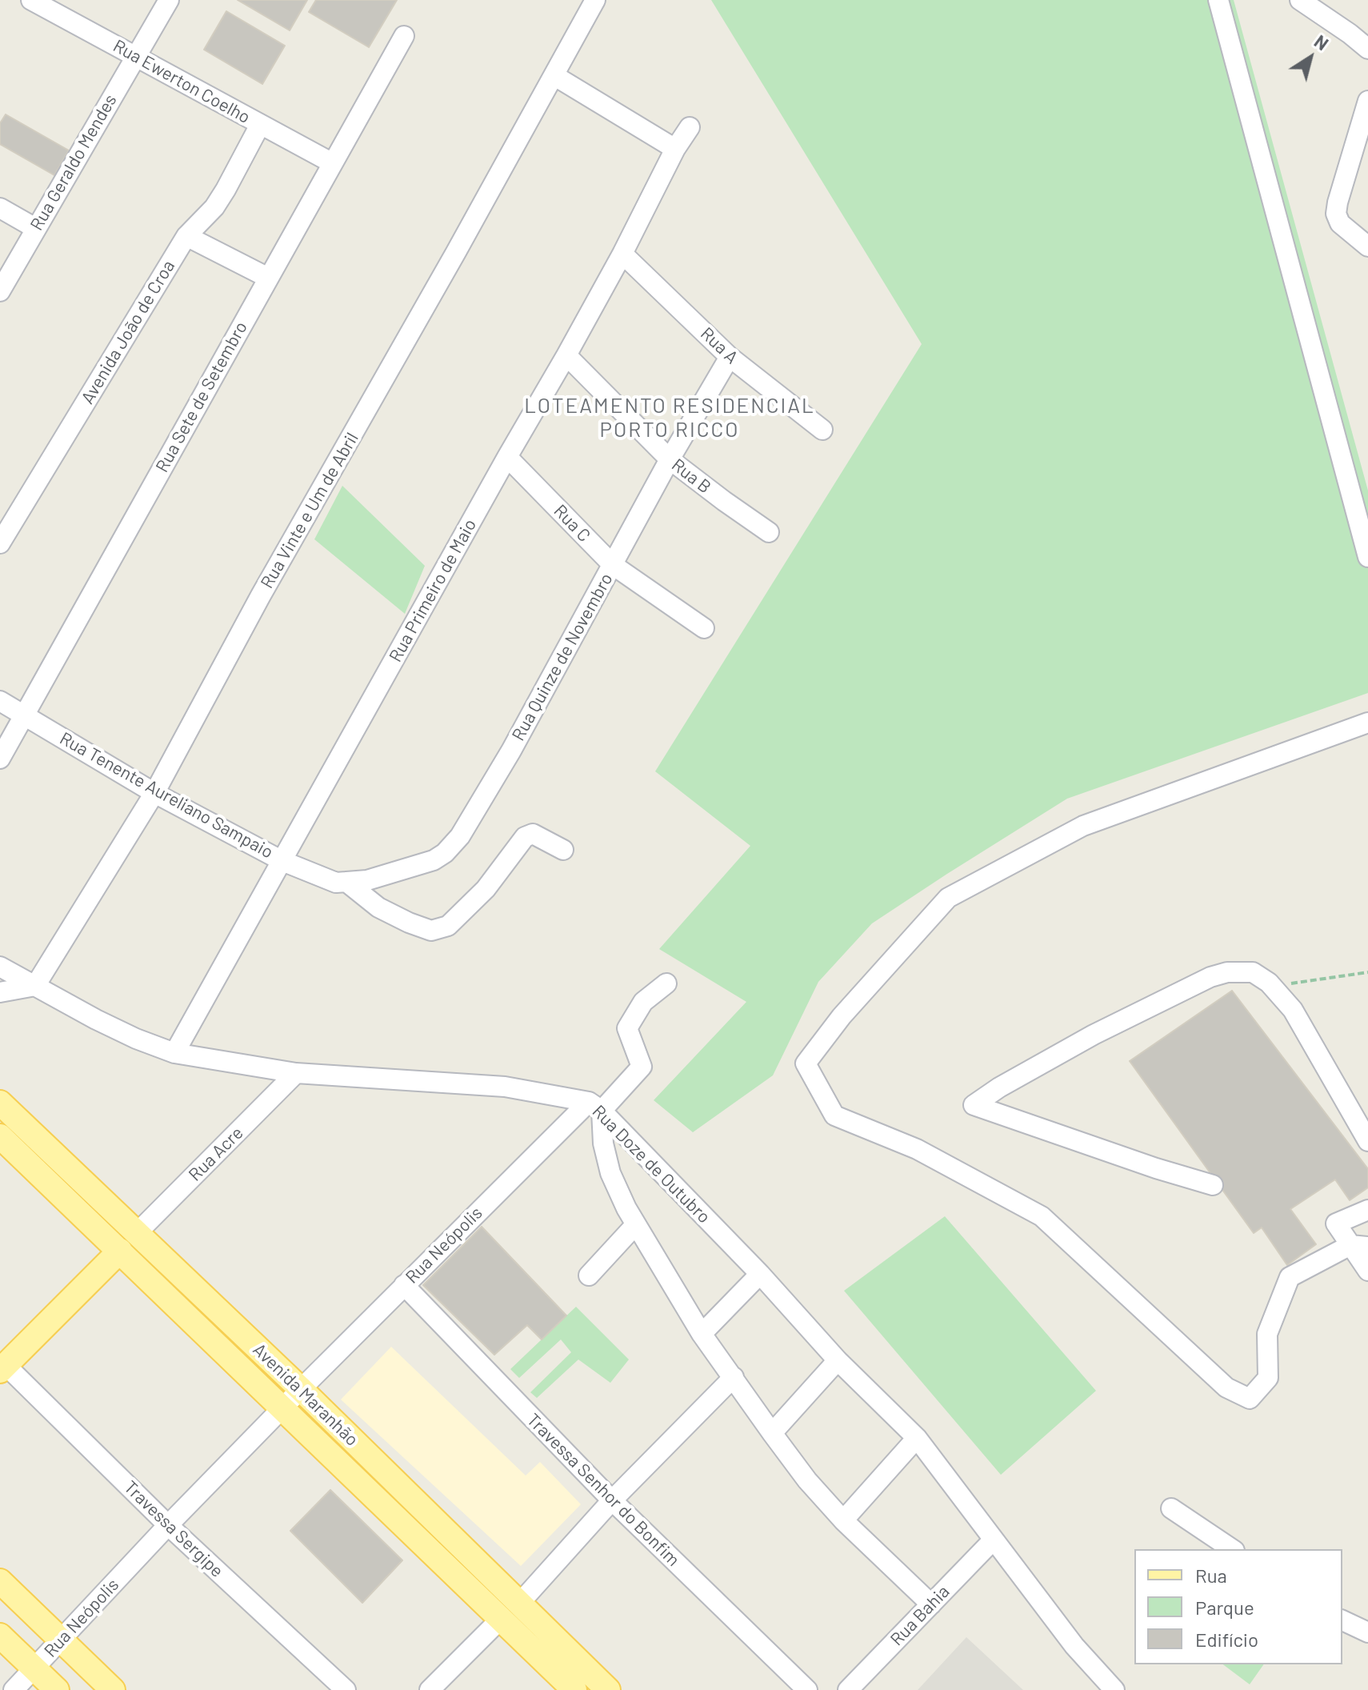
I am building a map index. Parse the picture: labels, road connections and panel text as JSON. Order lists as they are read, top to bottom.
{
  "streets": {
    "main road": ["Rua Acre", "Avenida Maranhão"],
    "street": [
      "Rua Ewerton Coelho",
      "Rua Geraldo Mendes",
      "Avenida João de Croa",
      "Rua A",
      "Rua Sete de Setembro",
      "Rua B",
      "Rua Vinte e Um de Abril",
      "Rua C",
      "Rua Primeiro de Maio",
      "Rua Quinze de Novembro",
      "Rua Tenente Aureliano Sampaio",
      "Rua Doze de Outubro",
      "Rua Neópolis",
      "Travessa Senhor do Bonfim",
      "Travessa Sergipe",
      "Rua Bahia"
    ]
  },
  "crossings": [
    ["Rua Ewerton Coelho", "Rua Geraldo Mendes"],
    ["Rua Ewerton Coelho", "Avenida João de Croa"],
    ["Rua Ewerton Coelho", "Rua Sete de Setembro"],
    ["Rua A", "Rua Primeiro de Maio"],
    ["Rua A", "Rua Quinze de Novembro"],
    ["Rua Sete de Setembro", "Rua Tenente Aureliano Sampaio"],
    ["Rua B", "Rua Primeiro de Maio"],
    ["Rua B", "Rua Quinze de Novembro"],
    ["Rua Vinte e Um de Abril", "Rua Tenente Aureliano Sampaio"],
    ["Rua Vinte e Um de Abril", "Rua Doze de Outubro"],
    ["Rua C", "Rua Primeiro de Maio"],
    ["Rua C", "Rua Quinze de Novembro"],
    ["Rua Primeiro de Maio", "Rua Tenente Aureliano Sampaio"],
    ["Rua Primeiro de Maio", "Rua Doze de Outubro"],
    ["Rua Quinze de Novembro", "Rua Tenente Aureliano Sampaio"],
    ["Rua Acre", "Rua Doze de Outubro"],
    ["Rua Acre", "Avenida Maranhão"],
    ["Rua Acre", "Travessa Sergipe"],
    ["Rua Doze de Outubro", "Rua Neópolis"],
    ["Rua Doze de Outubro", "Rua Bahia"],
    ["Rua Neópolis", "Avenida Maranhão"],
    ["Rua Neópolis", "Travessa Senhor do Bonfim"],
    ["Rua Neópolis", "Travessa Sergipe"]
  ],
  "districts": ["LOTEAMENTO RESIDENCIAL PORTO RICCO"],
  "legend": ["Rua", "Parque", "Edifício"],
  "north": "top right"
}
